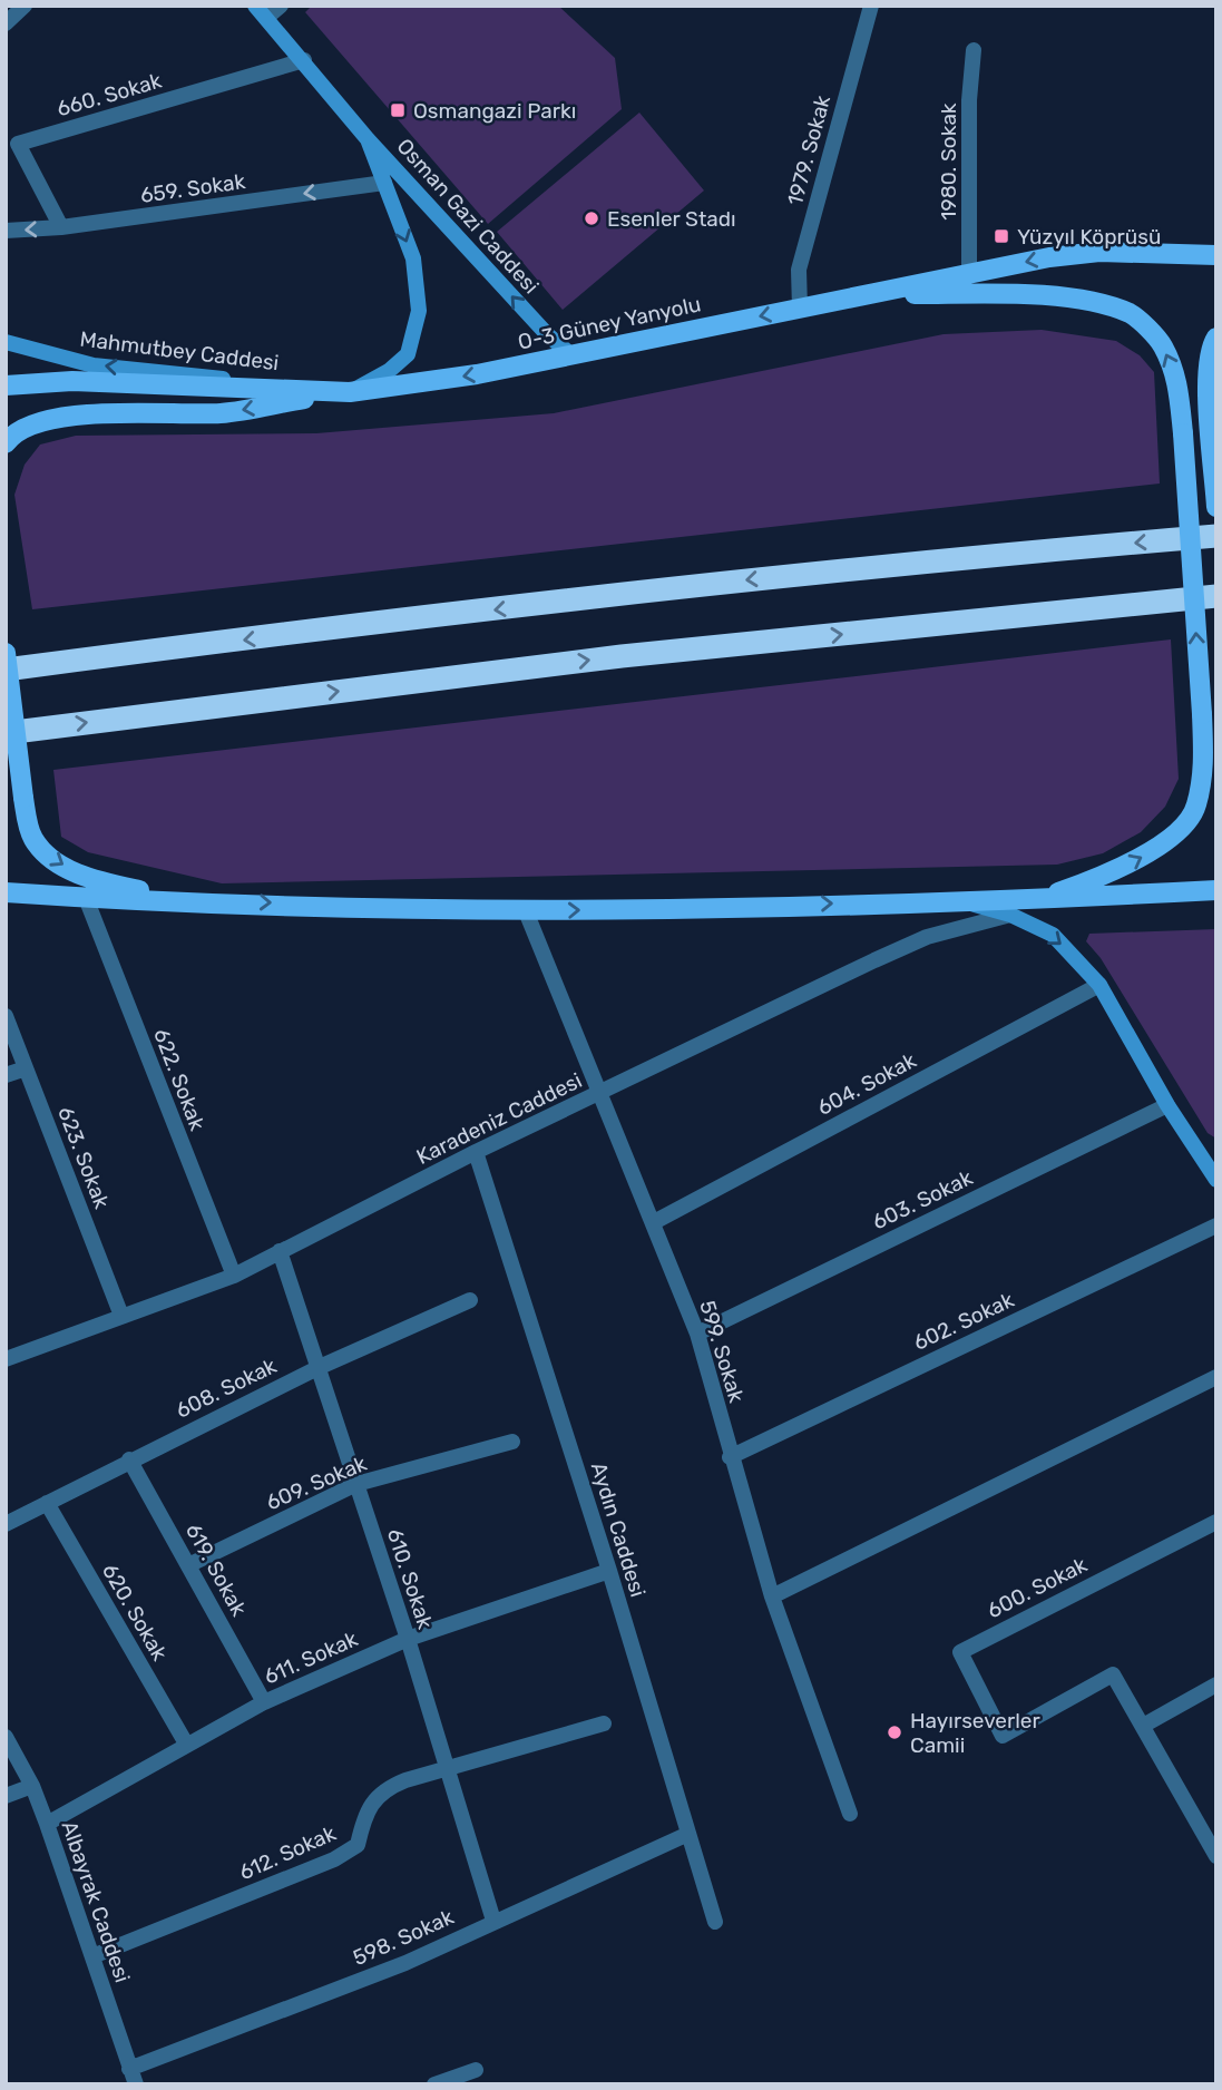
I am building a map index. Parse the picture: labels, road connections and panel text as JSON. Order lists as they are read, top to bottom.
{
  "streets": {
    "main road": ["Osman Gazi Caddesi", "O-3 Güney Yanyolu", "Mahmutbey Caddesi"],
    "street": [
      "660. Sokak",
      "1979. Sokak",
      "1980. Sokak",
      "659. Sokak",
      "622. Sokak",
      "604. Sokak",
      "Karadeniz Caddesi",
      "623. Sokak",
      "603. Sokak",
      "602. Sokak",
      "599. Sokak",
      "608. Sokak",
      "609. Sokak",
      "Aydın Caddesi",
      "619. Sokak",
      "610. Sokak",
      "600. Sokak",
      "620. Sokak",
      "611. Sokak",
      "612. Sokak",
      "Albayrak Caddesi",
      "598. Sokak"
    ]
  },
  "crossings": [
    ["660. Sokak", "659. Sokak"],
    ["660. Sokak", "Osman Gazi Caddesi"],
    ["1979. Sokak", "O-3 Güney Yanyolu"],
    ["1980. Sokak", "O-3 Güney Yanyolu"],
    ["659. Sokak", "Osman Gazi Caddesi"],
    ["Osman Gazi Caddesi", "O-3 Güney Yanyolu"],
    ["Osman Gazi Caddesi", "Mahmutbey Caddesi"],
    ["O-3 Güney Yanyolu", "Mahmutbey Caddesi"],
    ["622. Sokak", "Karadeniz Caddesi"],
    ["604. Sokak", "599. Sokak"],
    ["Karadeniz Caddesi", "623. Sokak"],
    ["Karadeniz Caddesi", "599. Sokak"],
    ["Karadeniz Caddesi", "Aydın Caddesi"],
    ["Karadeniz Caddesi", "610. Sokak"],
    ["603. Sokak", "599. Sokak"],
    ["602. Sokak", "599. Sokak"],
    ["608. Sokak", "619. Sokak"],
    ["608. Sokak", "610. Sokak"],
    ["608. Sokak", "620. Sokak"],
    ["609. Sokak", "619. Sokak"],
    ["609. Sokak", "610. Sokak"],
    ["Aydın Caddesi", "611. Sokak"],
    ["Aydın Caddesi", "598. Sokak"],
    ["619. Sokak", "611. Sokak"],
    ["610. Sokak", "611. Sokak"],
    ["610. Sokak", "612. Sokak"],
    ["610. Sokak", "598. Sokak"],
    ["620. Sokak", "611. Sokak"],
    ["611. Sokak", "Albayrak Caddesi"],
    ["612. Sokak", "Albayrak Caddesi"],
    ["Albayrak Caddesi", "598. Sokak"]
  ],
  "one_way": ["659. Sokak", "O-3 Güney Yanyolu"],
  "places": {
    "transit": ["Osmangazi Parkı", "Yüzyıl Köprüsü"],
    "other": ["Esenler Stadı", "Hayırseverler Camii"]
  }
}
